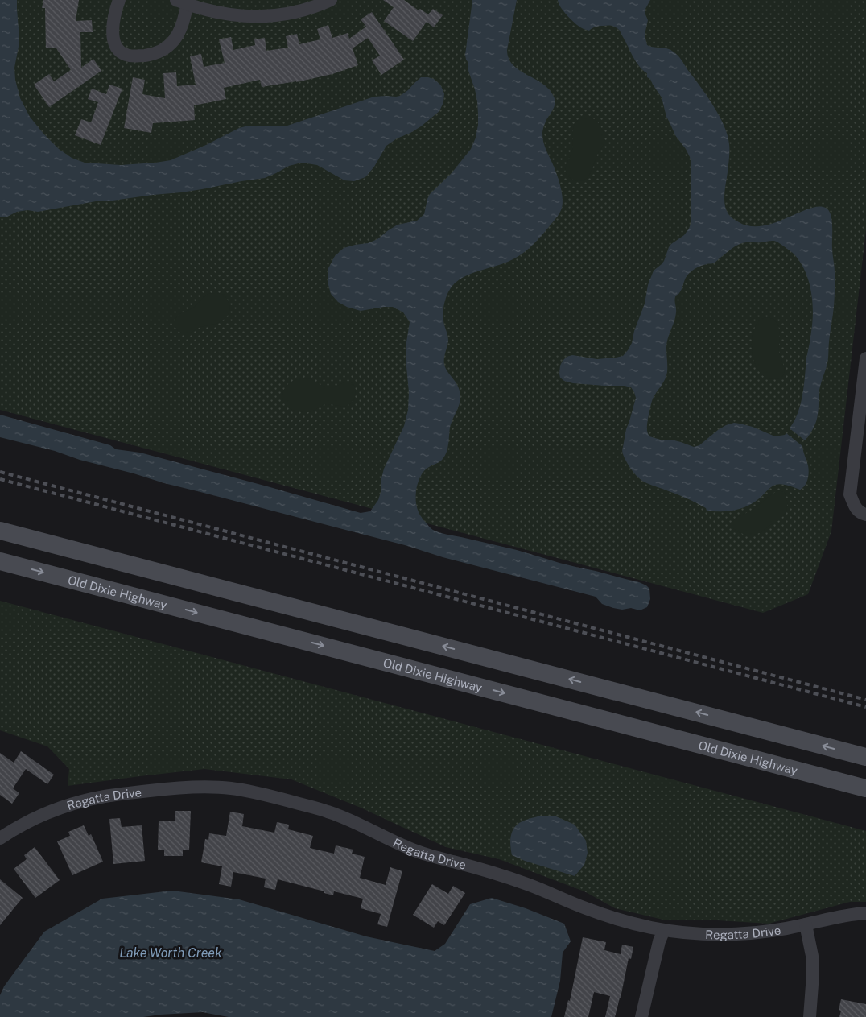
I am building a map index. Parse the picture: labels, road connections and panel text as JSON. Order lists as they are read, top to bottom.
{
  "streets": {
    "main road": ["Old Dixie Highway"],
    "street": ["Regatta Drive"]
  },
  "water": ["Lake Worth Creek"]
}
